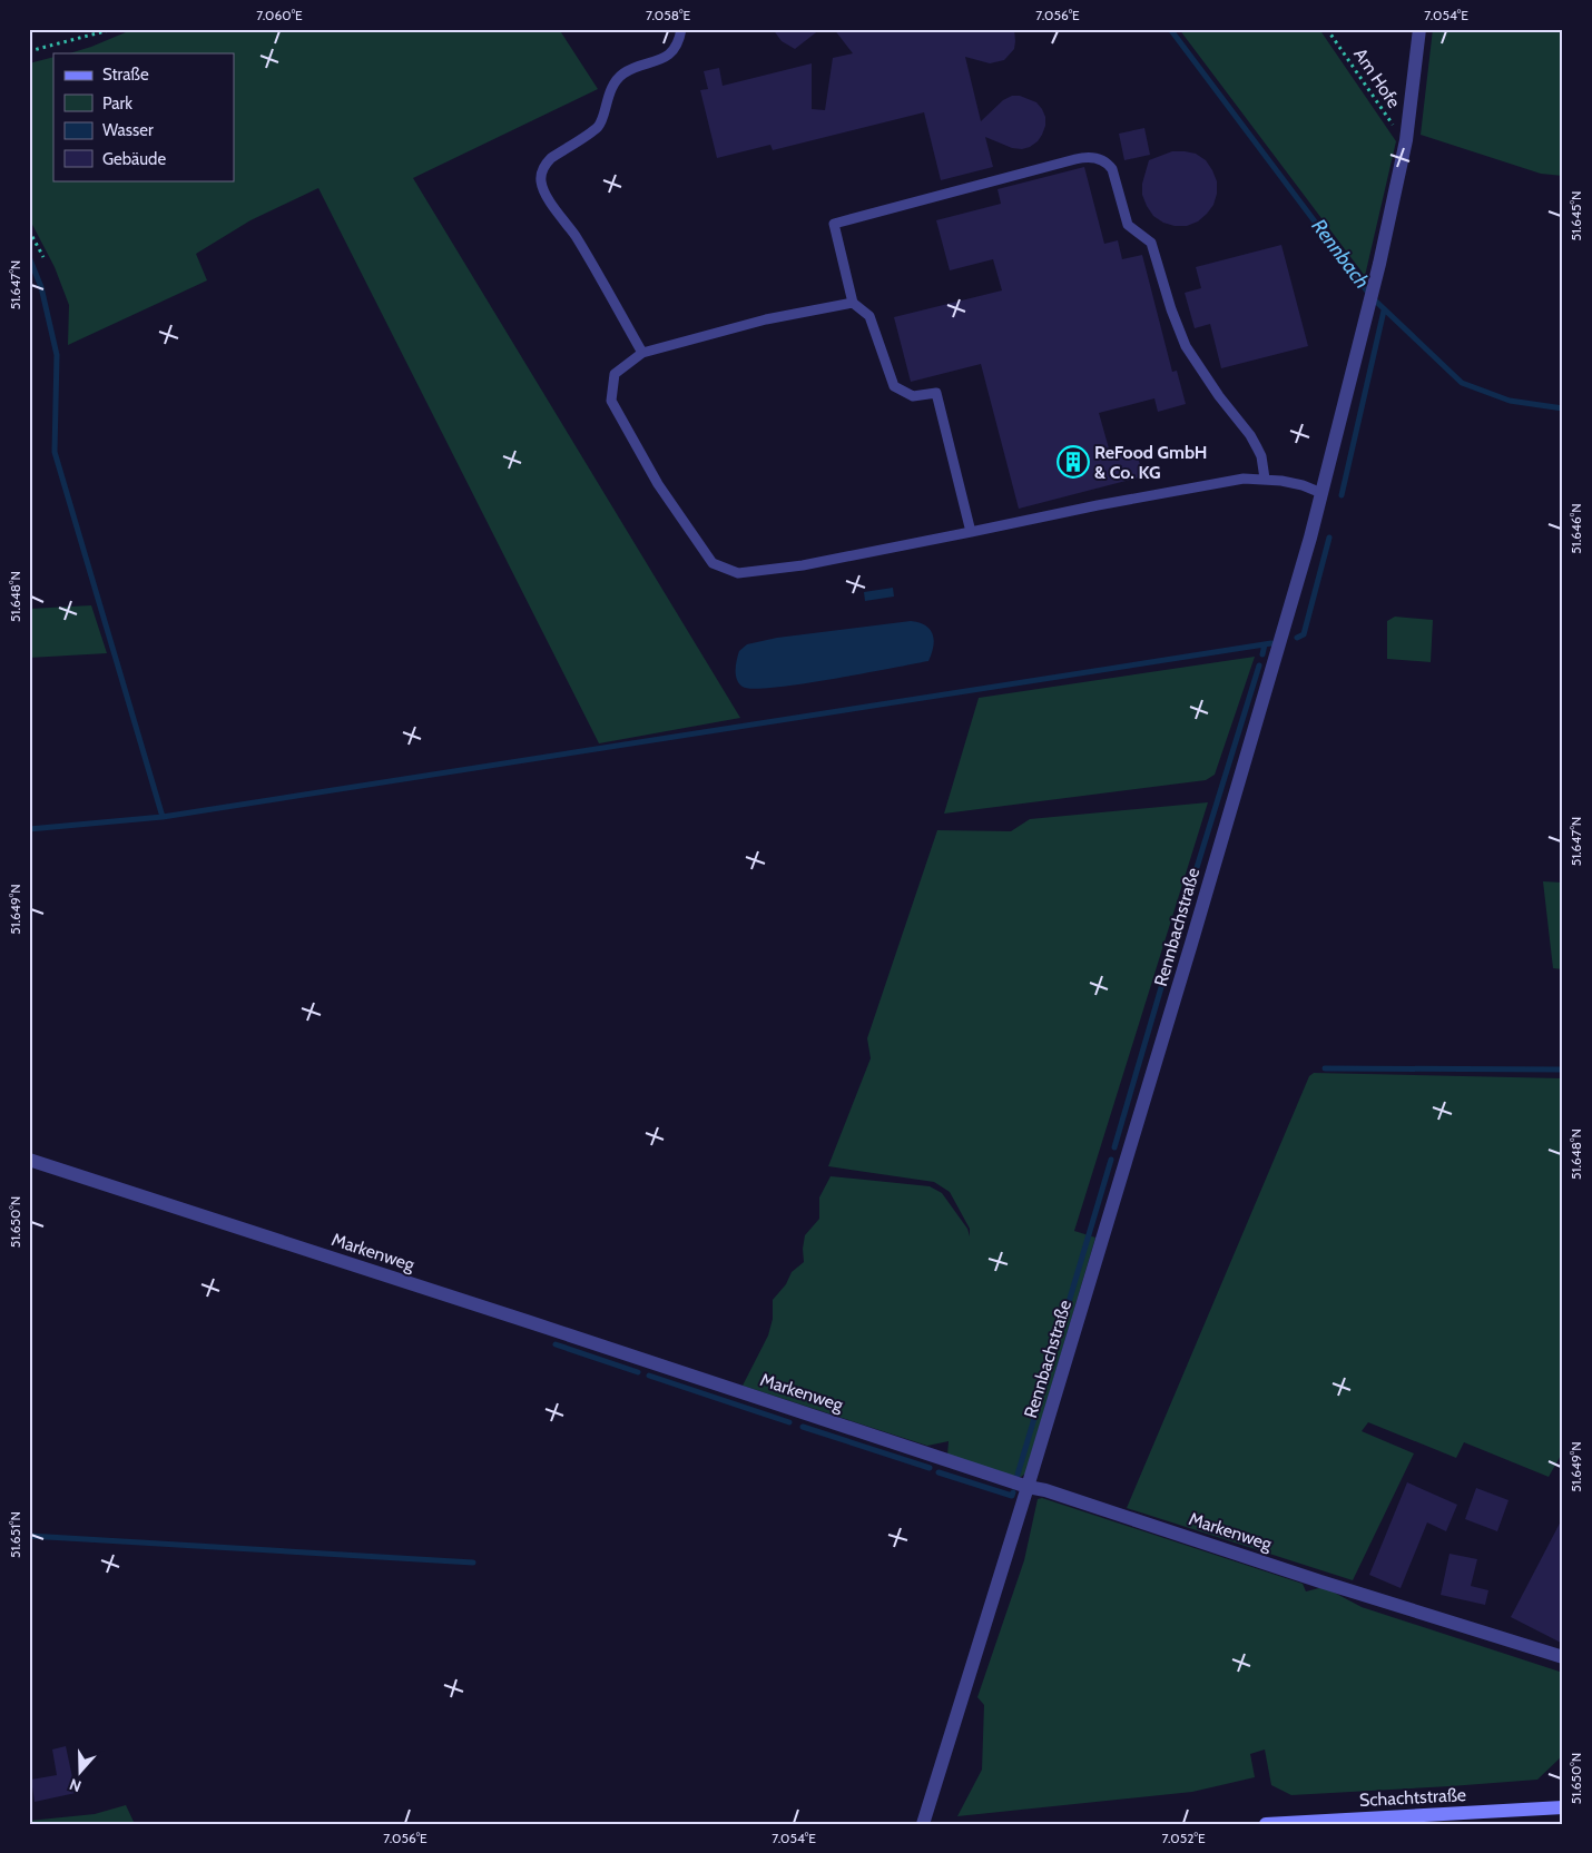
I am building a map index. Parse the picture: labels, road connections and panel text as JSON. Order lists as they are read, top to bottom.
{
  "streets": {
    "street": ["Rennbachstraße", "Markenweg", "Schachtstraße"],
    "path": ["Am Hofe"]
  },
  "crossings": [
    ["Am Hofe", "Rennbachstraße"],
    ["Rennbachstraße", "Markenweg"]
  ],
  "water": ["Rennbach"],
  "places": {
    "building": ["ReFood GmbH & Co. KG"]
  },
  "legend": [
    "Straße",
    "Park",
    "Wasser",
    "Gebäude"
  ],
  "north": "bottom",
  "coordinates": [
    "7.060°E",
    "7.058°E",
    "7.056°E",
    "7.054°E",
    "51.645°N",
    "51.647°N",
    "51.646°N",
    "51.648°N",
    "51.649°N",
    "51.650°N",
    "51.651°N",
    "7.052°E"
  ]
}
